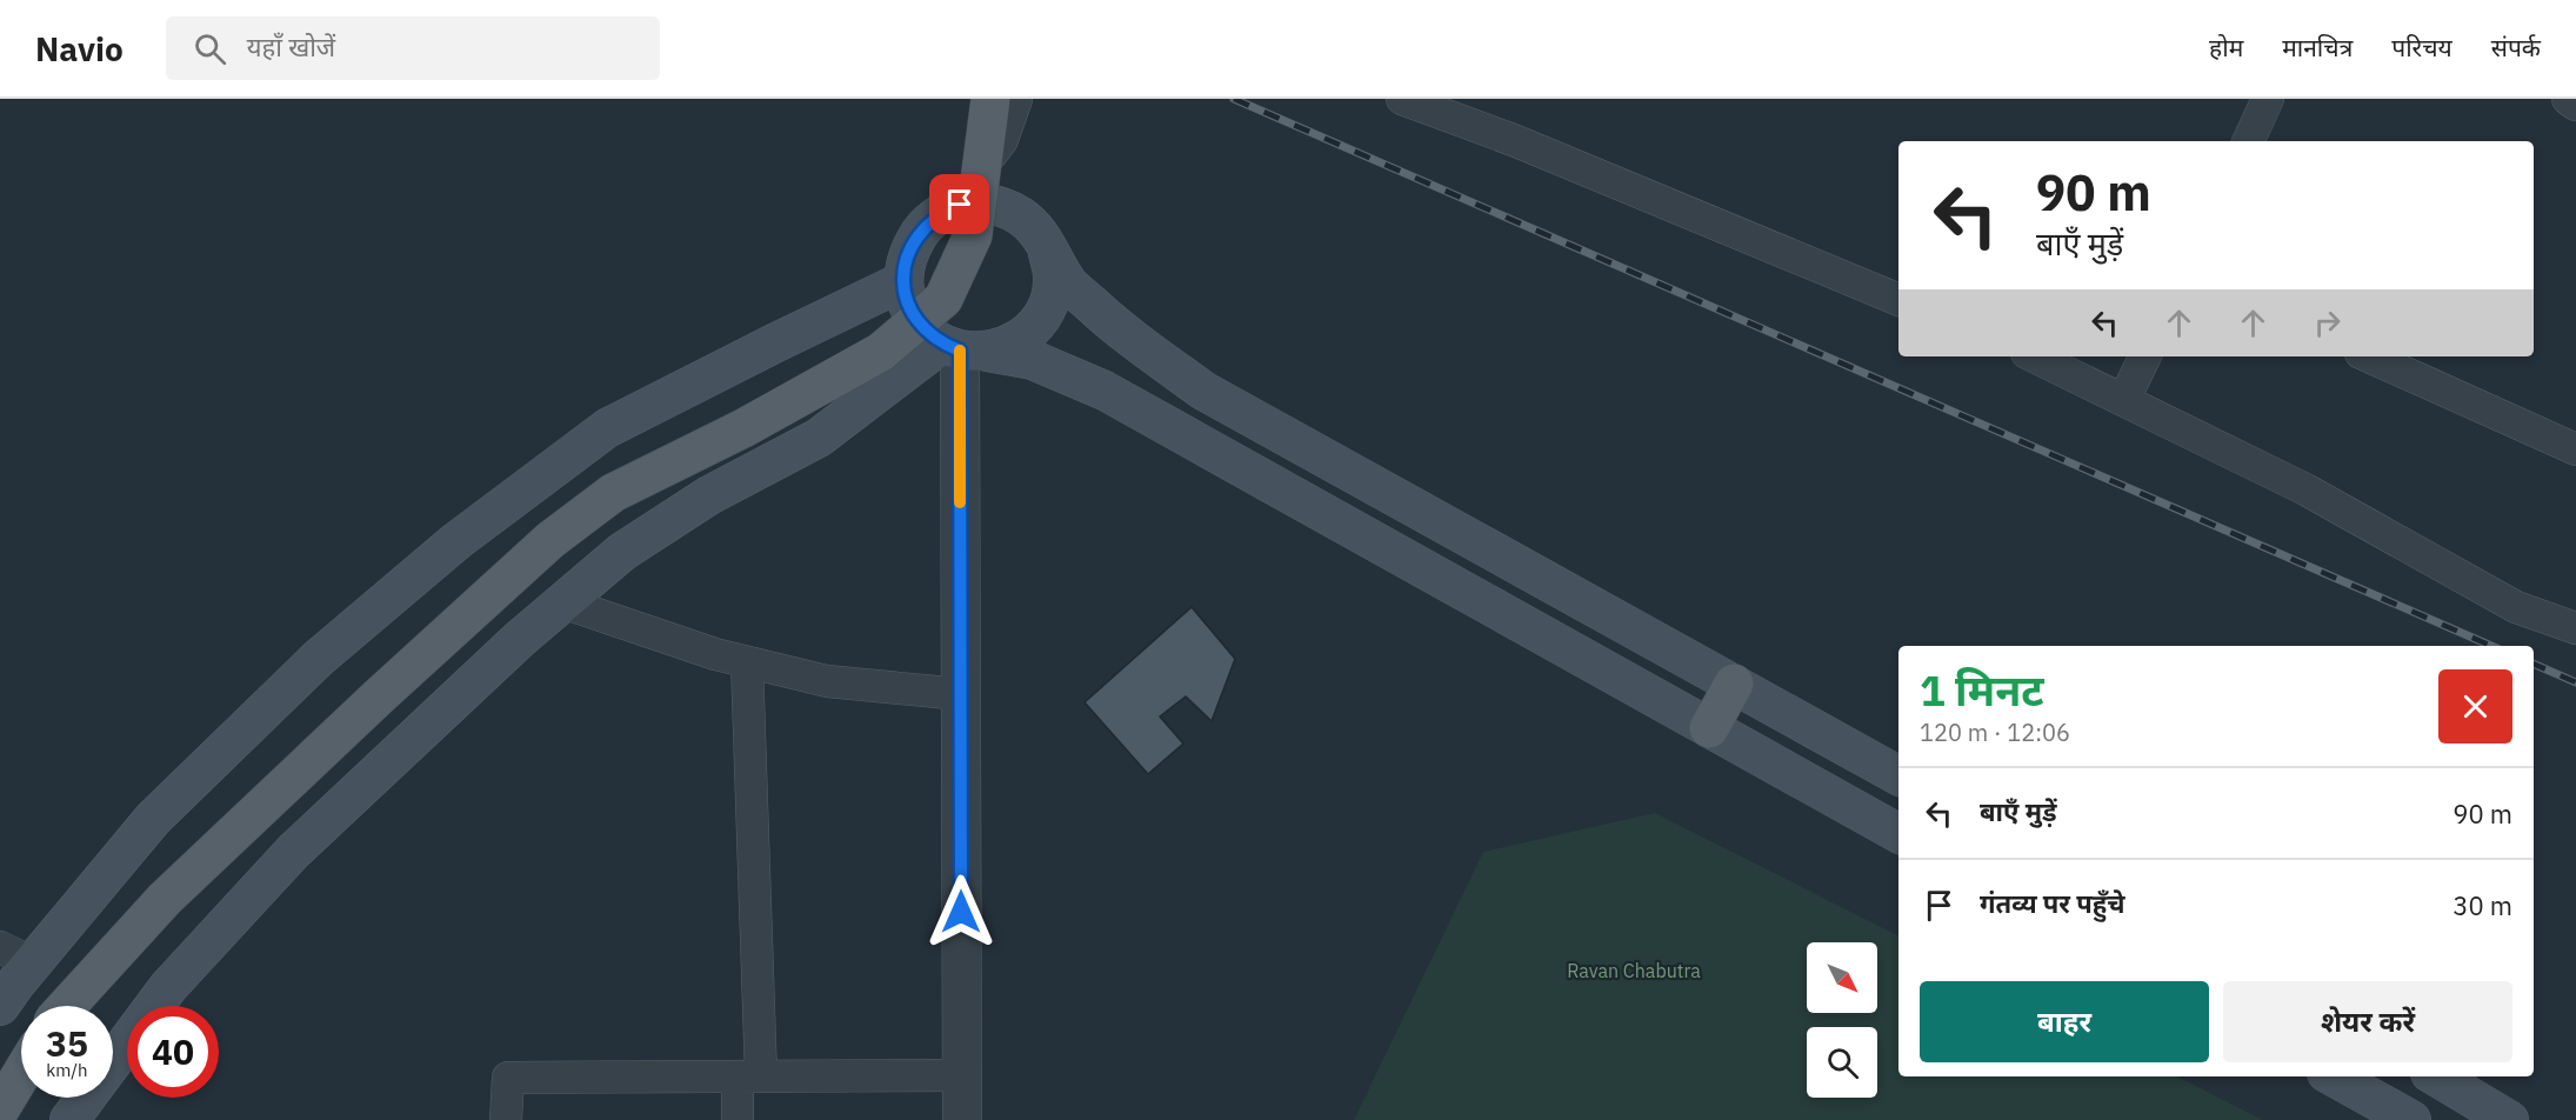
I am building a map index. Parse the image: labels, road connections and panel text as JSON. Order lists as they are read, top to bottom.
{
  "parks": ["Ravan Chabutra"],
  "north": "bottom right",
  "page": {
    "header": "Navio",
    "search": "यहाँ खोजें",
    "nav": [
      "होम",
      "मानचित्र",
      "परिचय",
      "संपर्क"
    ],
    "turn": ["90 m", "बाएँ मुड़ें"],
    "heading": ["1 मिनट", "120 m · 12:06"],
    "list": [
      {
        "name": "बाएँ मुड़ें",
        "value": "90 m"
      },
      {
        "name": "गंतव्य पर पहुँचे",
        "value": "30 m"
      }
    ],
    "buttons": ["बाहर", "शेयर करें"],
    "speed": "35 km/h",
    "limit": "40"
  }
}
